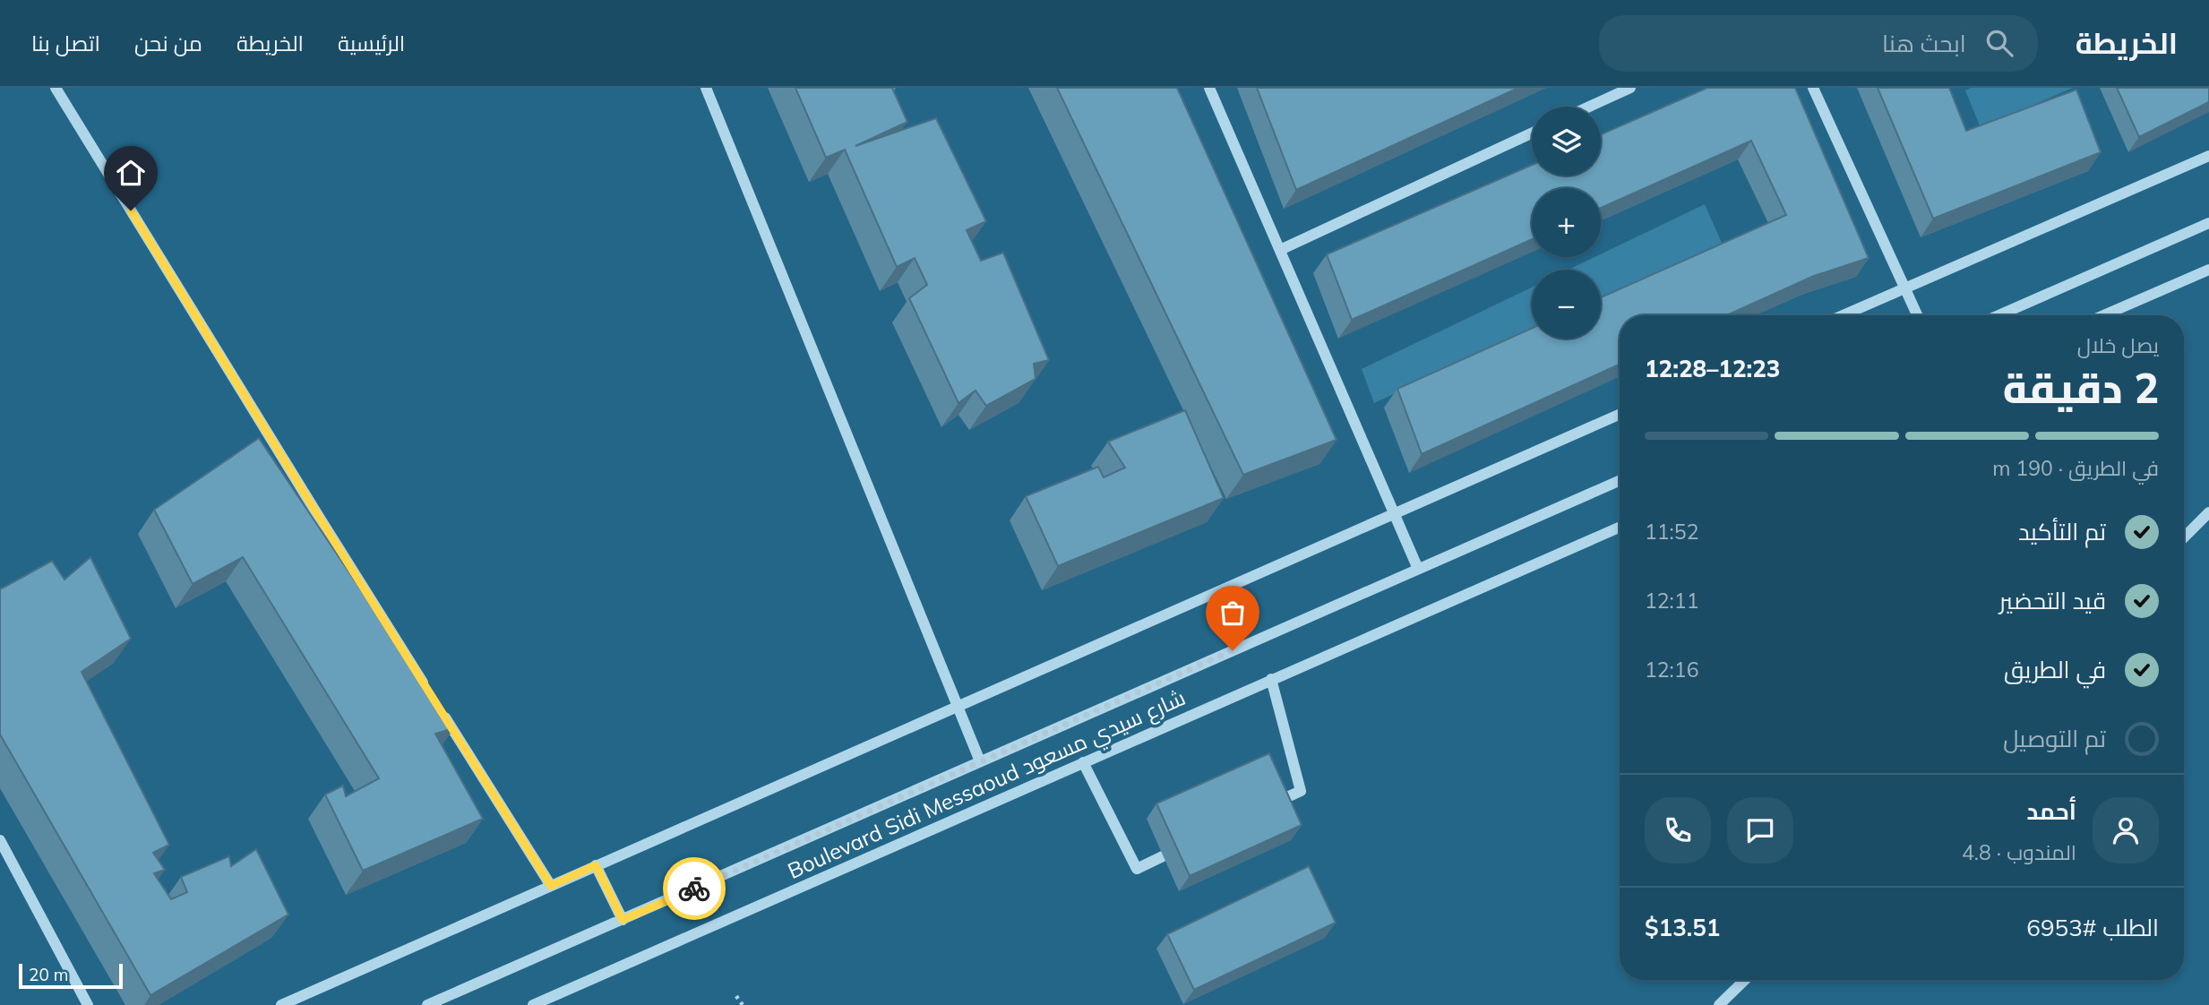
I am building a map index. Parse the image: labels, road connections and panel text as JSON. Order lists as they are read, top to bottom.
{
  "streets": {
    "street": ["Boulevard Sidi Messaoud شارع سيدي مسعود"]
  },
  "scale_bar": "20 m",
  "page": {
    "header": "الخريطة",
    "search": "ابحث هنا",
    "nav": [
      "الرئيسية",
      "الخريطة",
      "من نحن",
      "اتصل بنا"
    ],
    "map_buttons": ["+", "−"],
    "heading": ["2 دقيقة", "يصل خلال", "12:23–12:28"],
    "panel": [
      "أحمد",
      "المندوب · 4.8",
      "الطلب #6953",
      "$13.51"
    ],
    "bar": "في الطريق · 190 m",
    "list": [
      ["تم التأكيد", "11:52"],
      ["قيد التحضير", "12:11"],
      ["في الطريق", "12:16"],
      "تم التوصيل"
    ],
    "scale": "20 m"
  }
}
